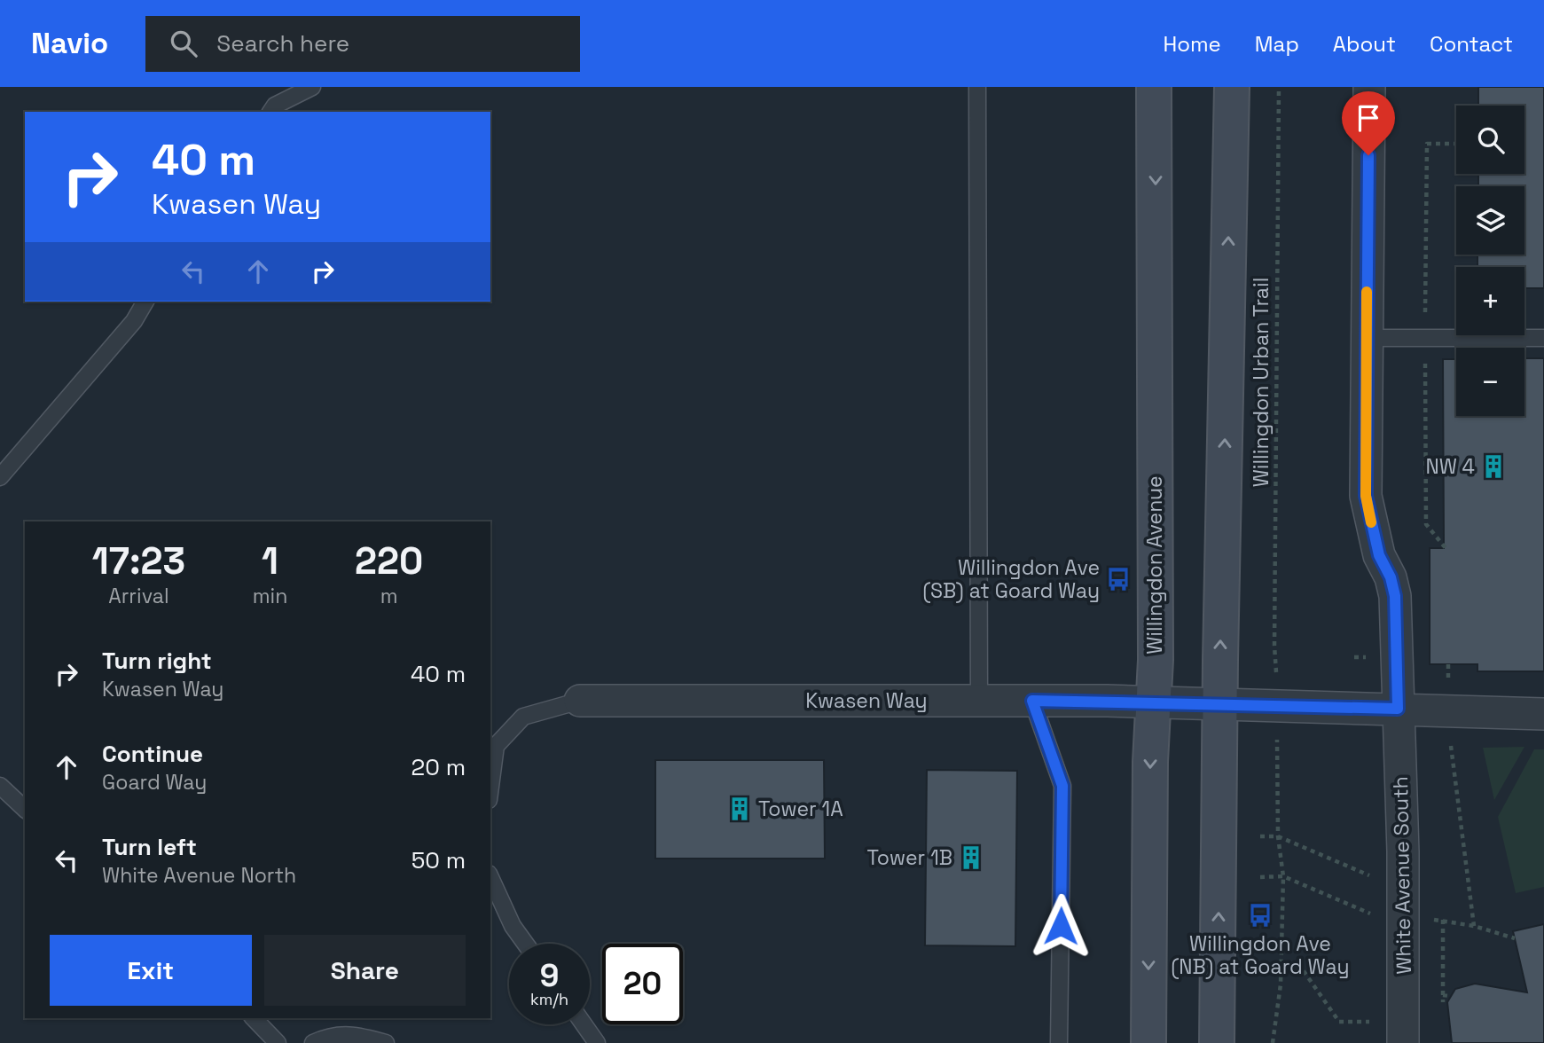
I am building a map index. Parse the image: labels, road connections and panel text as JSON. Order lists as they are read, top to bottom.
{
  "streets": {
    "main road": ["Willingdon Avenue"],
    "street": ["Kwasen Way", "White Avenue South"],
    "path": ["Willingdon Urban Trail"]
  },
  "crossings": [
    ["Willingdon Avenue", "Kwasen Way"],
    ["Kwasen Way", "White Avenue South"]
  ],
  "places": {
    "building": ["NW 4", "Tower 1A", "Tower 1B"],
    "bus stop": ["Willingdon Ave (SB) at Goard Way", "Willingdon Ave (NB) at Goard Way"]
  },
  "page": {
    "header": "Navio",
    "search": "Search here",
    "nav": [
      "Home",
      "Map",
      "About",
      "Contact"
    ],
    "map_buttons": ["+", "−"],
    "turn": ["40 m", "Kwasen Way"],
    "eta": [
      "17:23",
      "Arrival",
      "1",
      "min",
      "220",
      "m"
    ],
    "list": [
      {
        "name": "Turn right",
        "note": "Kwasen Way",
        "value": "40 m"
      },
      {
        "name": "Continue",
        "note": "Goard Way",
        "value": "20 m"
      },
      {
        "name": "Turn left",
        "note": "White Avenue North",
        "value": "50 m"
      }
    ],
    "buttons": ["Exit", "Share"],
    "speed": "9 km/h",
    "limit": "20"
  }
}
